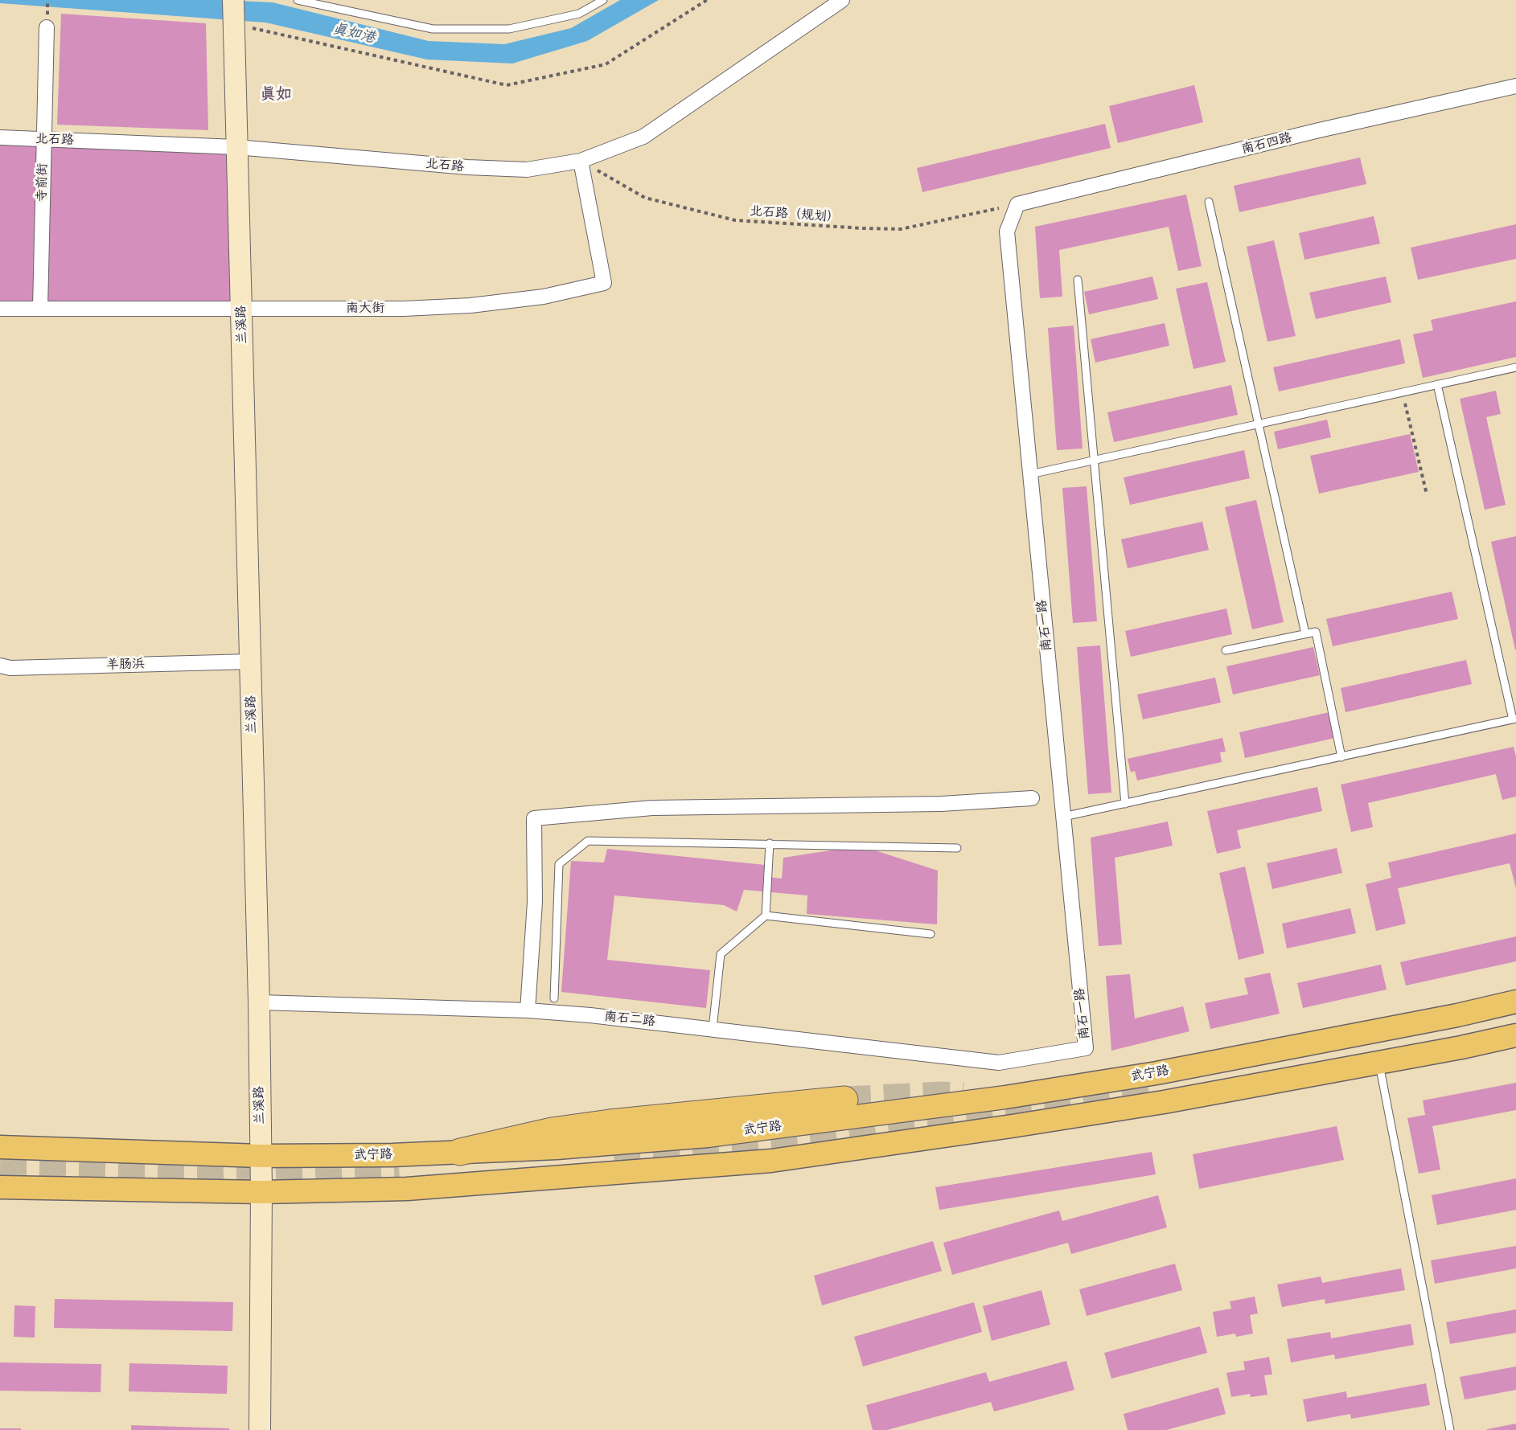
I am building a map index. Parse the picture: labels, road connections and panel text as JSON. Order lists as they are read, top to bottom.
{
  "streets": {
    "main road": ["武宁路"],
    "street": [
      "北石路",
      "南石四路",
      "寺前街",
      "南大街",
      "兰溪路",
      "南石一路",
      "羊肠浜",
      "南石二路"
    ],
    "path": ["北石路（规划）"]
  },
  "crossings": [
    ["北石路", "寺前街"],
    ["北石路", "北石路（规划）"],
    ["北石路", "南大街"],
    ["北石路", "兰溪路"],
    ["南石四路", "北石路（规划）"],
    ["南石四路", "南石一路"],
    ["寺前街", "南大街"],
    ["北石路（规划）", "南大街"],
    ["北石路（规划）", "南石一路"],
    ["南大街", "兰溪路"],
    ["兰溪路", "羊肠浜"],
    ["兰溪路", "南石二路"],
    ["兰溪路", "武宁路"],
    ["南石一路", "南石二路"]
  ],
  "districts": ["真如"],
  "water": ["真如港"]
}
